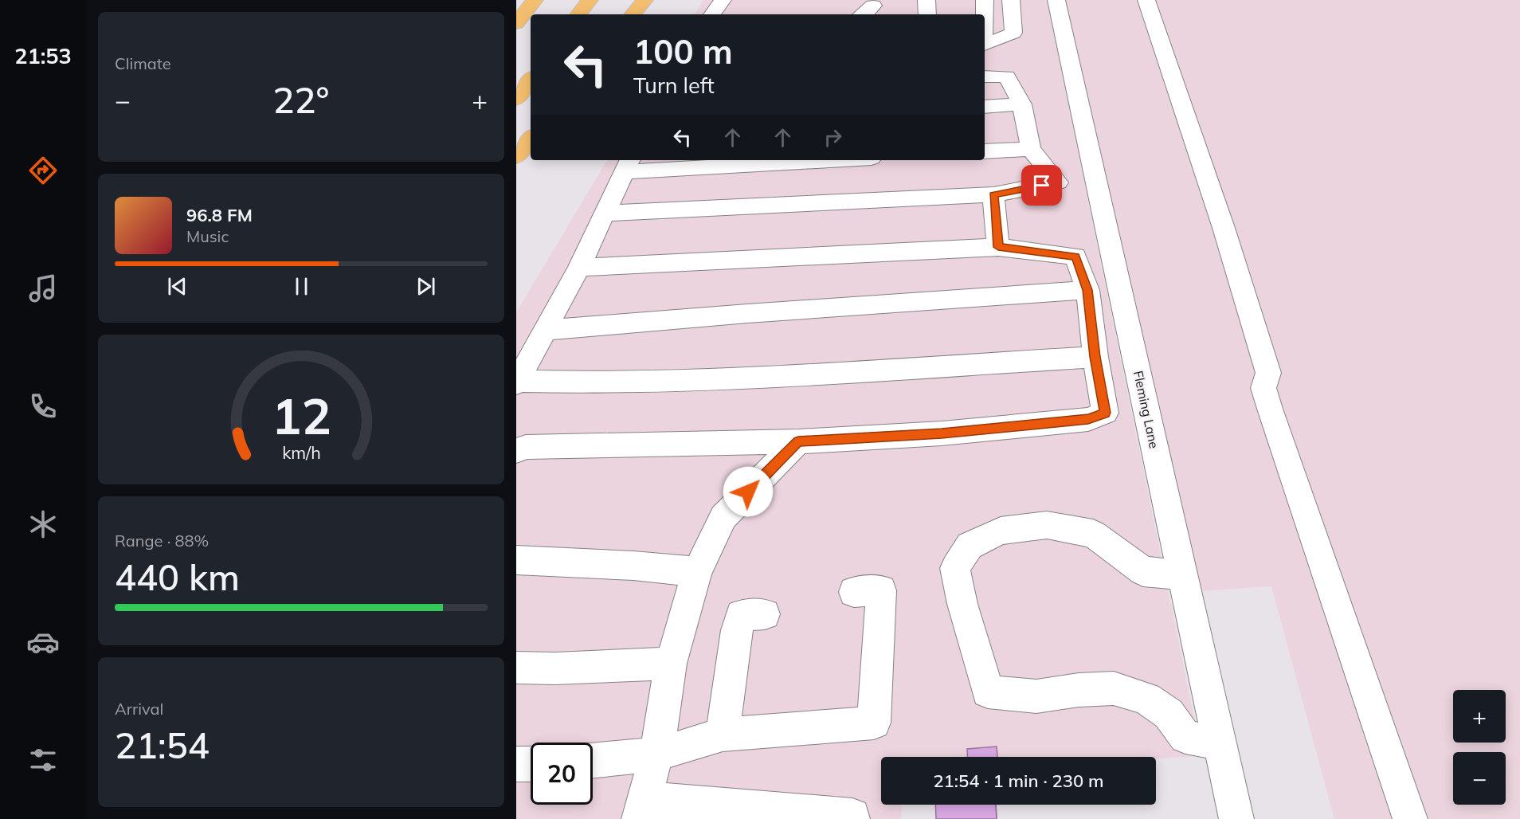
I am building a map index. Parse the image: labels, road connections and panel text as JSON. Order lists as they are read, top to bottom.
{
  "streets": {
    "lane": ["Fleming Lane"]
  },
  "page": {
    "tabs": "21:53",
    "tile": [
      "Climate",
      ["Range · 88%", "440 km"],
      ["Arrival", "21:54"]
    ],
    "turn": ["100 m", "Turn left"],
    "heat": ["−", "22°", "+"],
    "song": ["96.8 FM", "Music"],
    "map_buttons": ["+", "−"],
    "limit": "20",
    "trip": "21:54 · 1 min · 230 m",
    "gauge": ["12", "km/h"]
  }
}
